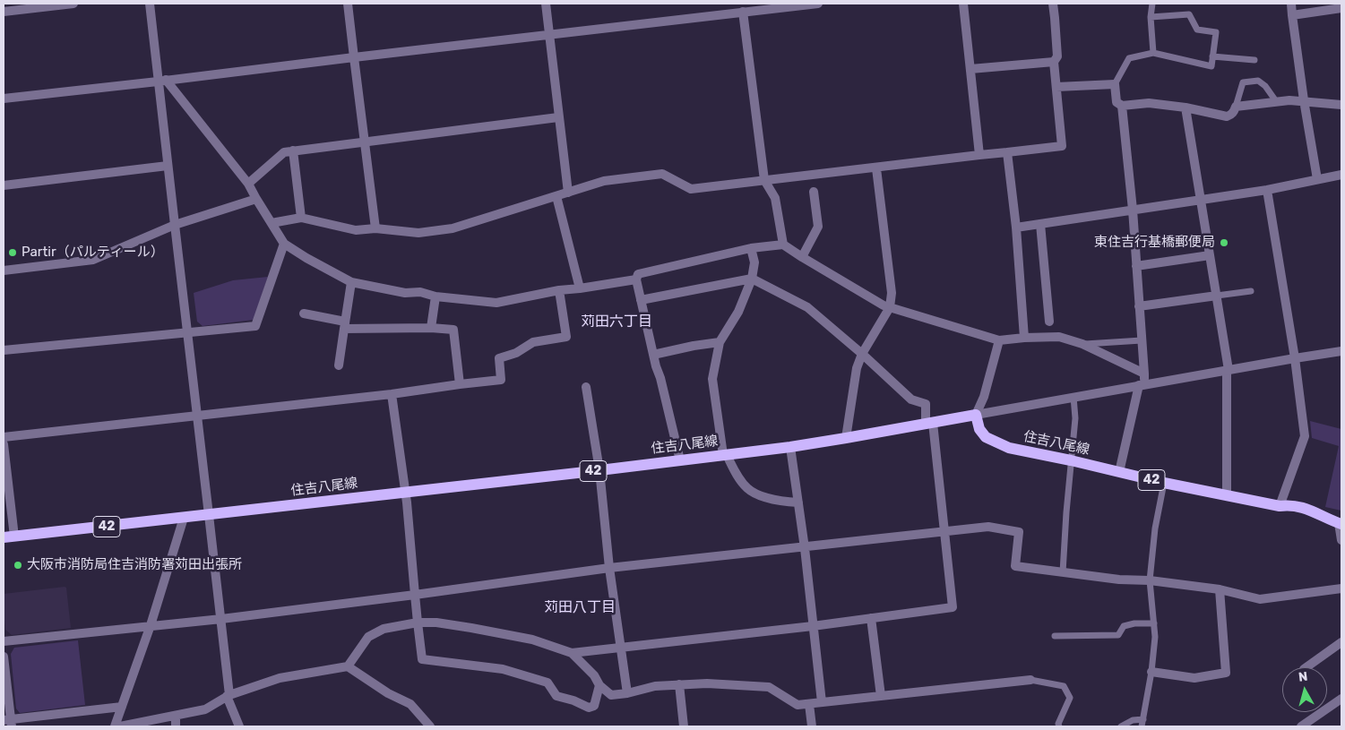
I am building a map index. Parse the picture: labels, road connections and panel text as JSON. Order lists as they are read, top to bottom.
{
  "streets": {
    "main road": ["住吉八尾線", "42"]
  },
  "districts": ["苅田六丁目", "苅田八丁目"],
  "places": ["東住吉行基橋郵便局", "Partir（パルティール）", "大阪市消防局住吉消防署苅田出張所"],
  "north": "top"
}
